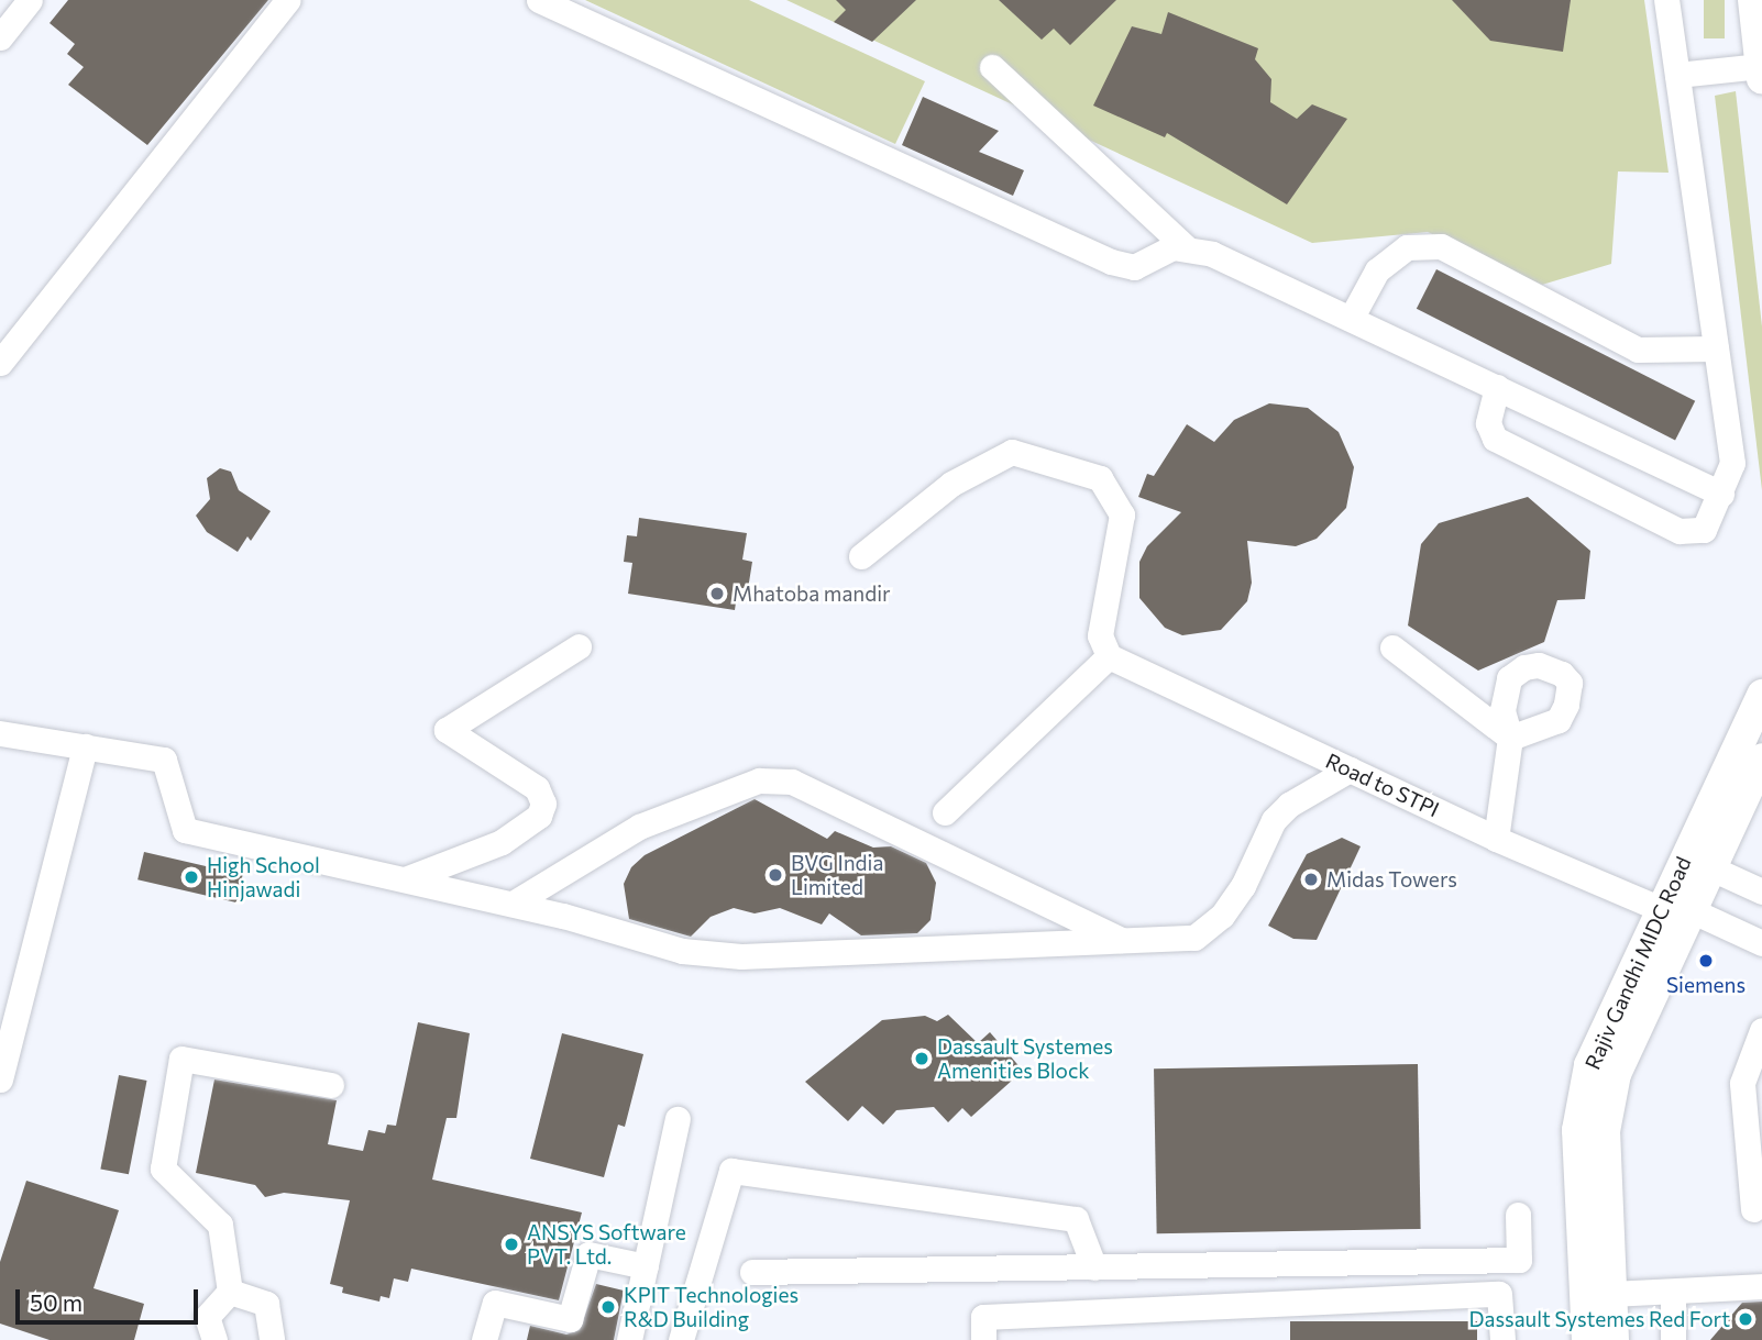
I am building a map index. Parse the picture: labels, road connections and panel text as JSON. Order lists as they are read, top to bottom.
{
  "streets": {
    "main road": ["Rajiv Gandhi MIDC Road"],
    "street": ["Road to STPI"]
  },
  "crossings": [
    ["Road to STPI", "Rajiv Gandhi MIDC Road"]
  ],
  "places": [
    "Mhatoba mandir",
    "BVG India Limited",
    "High School Hinjawadi",
    "Midas Towers",
    "Siemens",
    "Dassault Systemes Amenities Block",
    "ANSYS Software PVT. Ltd.",
    "KPIT Technologies R&D Building",
    "Dassault Systemes Red Fort"
  ],
  "scale_bar": "50 m"
}
